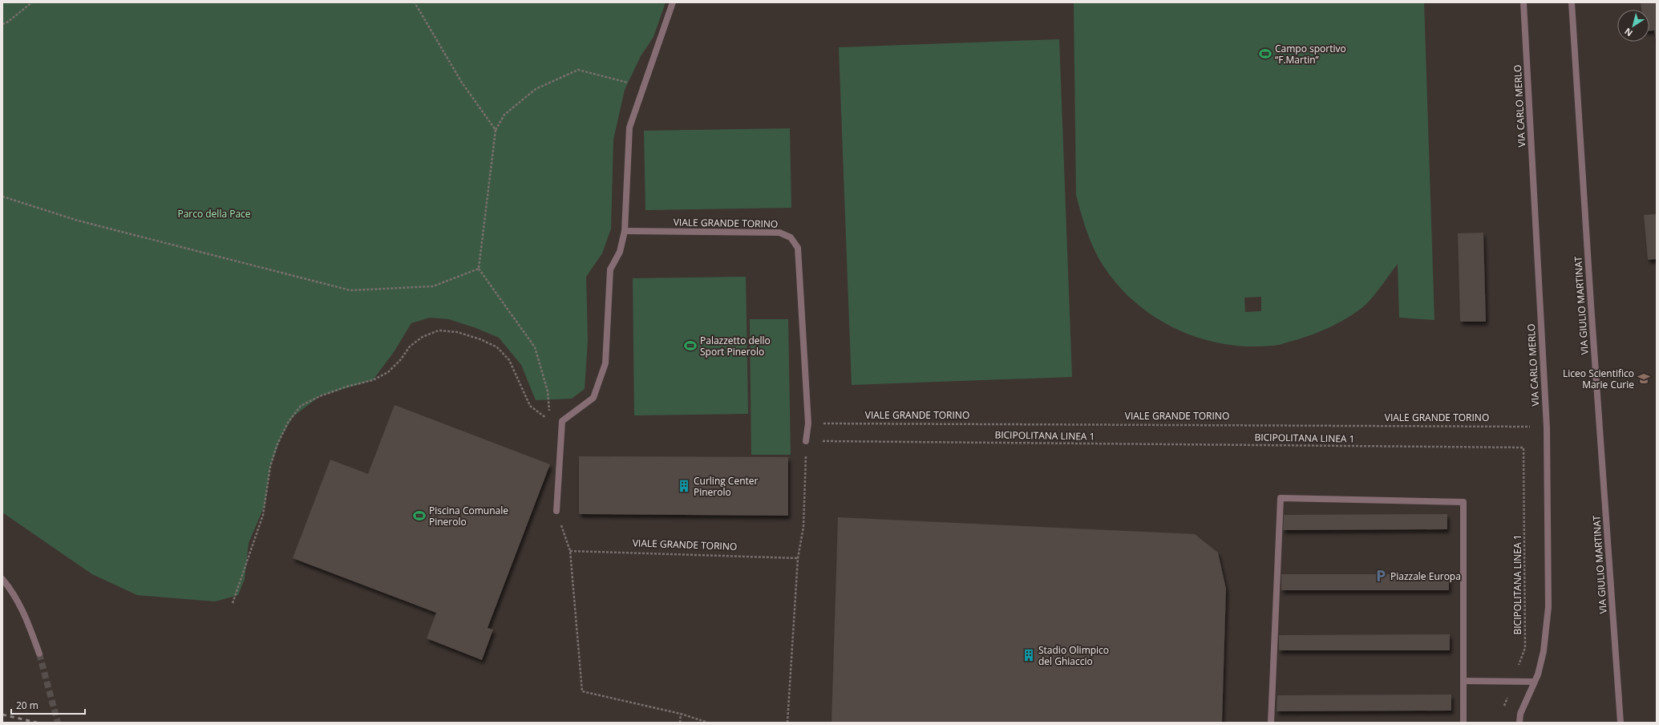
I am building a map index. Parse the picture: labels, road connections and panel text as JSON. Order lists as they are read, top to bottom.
{
  "streets": {
    "street": ["VIA CARLO MERLO", "VIALE GRANDE TORINO", "VIA GIULIO MARTINAT"],
    "path": ["BICIPOLITANA LINEA 1"]
  },
  "crossings": [
    ["VIA CARLO MERLO", "VIALE GRANDE TORINO"],
    ["VIALE GRANDE TORINO", "BICIPOLITANA LINEA 1"]
  ],
  "parks": ["Parco della Pace"],
  "places": {
    "sports": ["Campo sportivo “F.Martin”", "Palazzetto dello Sport Pinerolo", "Piscina Comunale Pinerolo"],
    "school or university": ["Liceo Scientifico Marie Curie"],
    "building": ["Curling Center Pinerolo", "Stadio Olimpico del Ghiaccio"],
    "parking": ["Piazzale Europa"]
  },
  "scale_bar": "20 m",
  "north": "bottom left"
}
